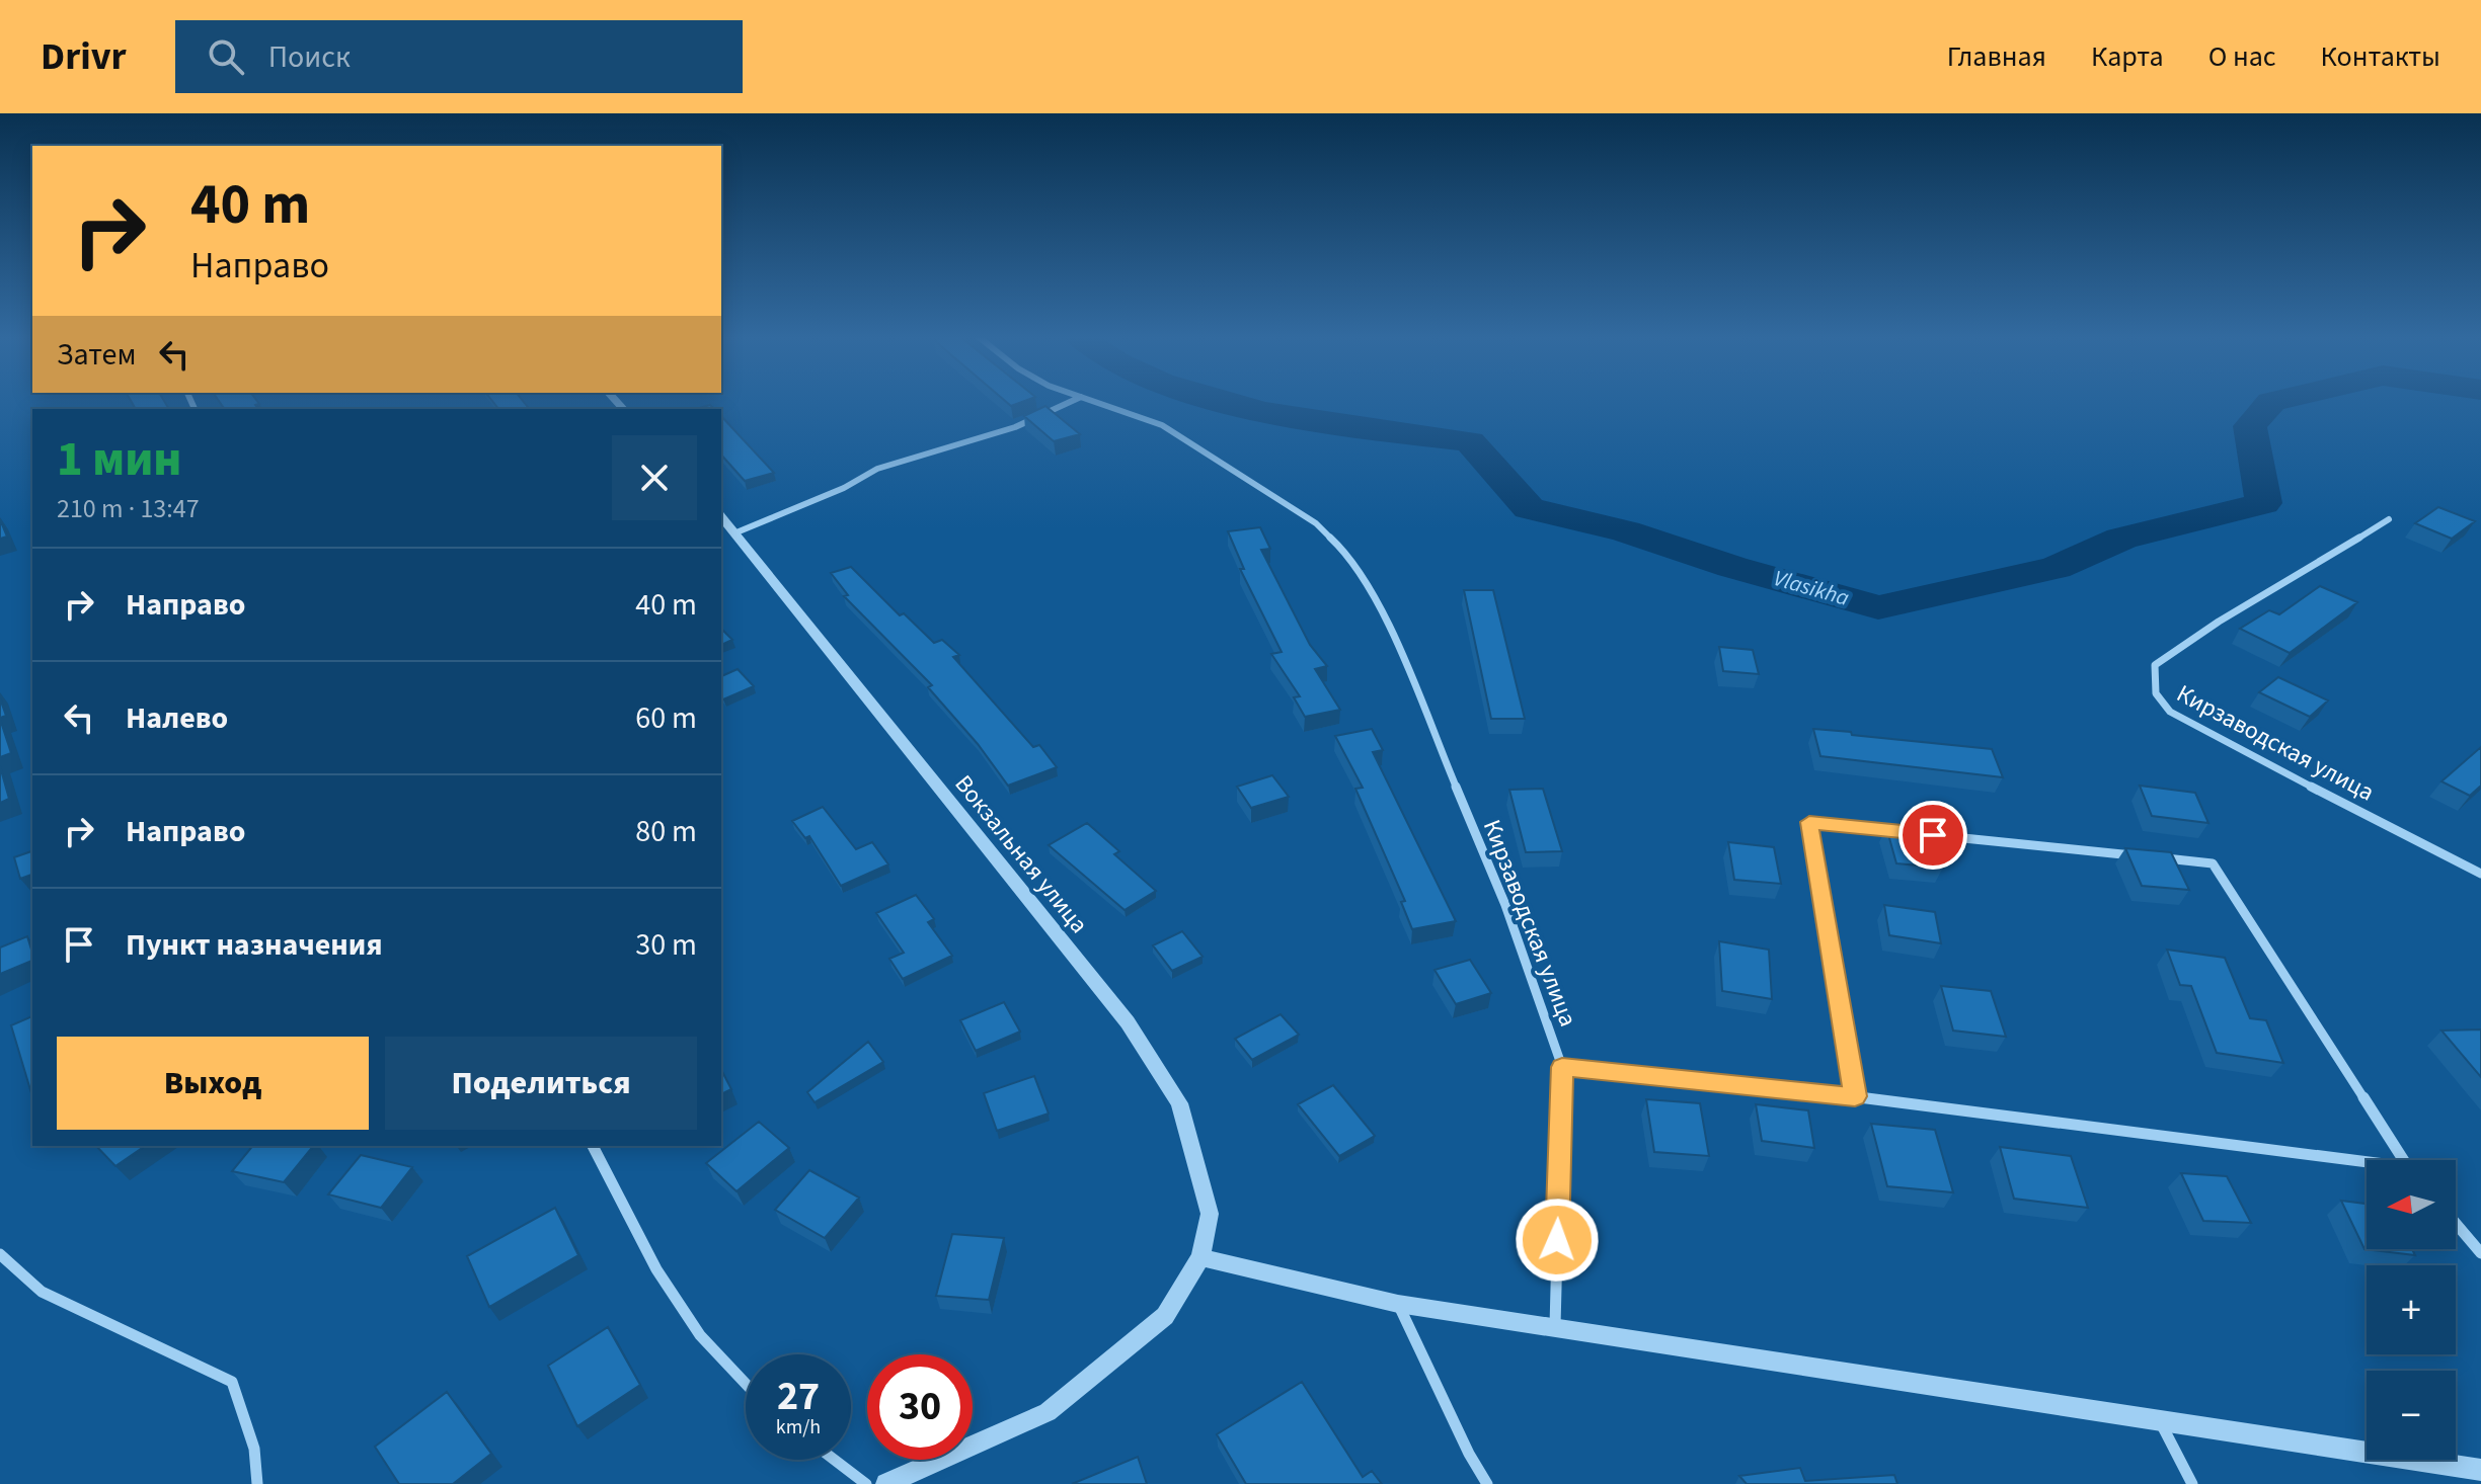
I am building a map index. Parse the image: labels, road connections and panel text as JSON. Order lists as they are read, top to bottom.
{
  "streets": {
    "street": ["Кирзаводская улица", "Вокзальная улица"]
  },
  "water": ["Vlasikha"],
  "north": "left",
  "page": {
    "header": "Drivr",
    "search": "Поиск",
    "nav": [
      "Главная",
      "Карта",
      "О нас",
      "Контакты"
    ],
    "turn": ["40 m", "Направо"],
    "then": "Затем",
    "heading": ["1 мин", "210 m · 13:47"],
    "list": [
      {
        "name": "Направо",
        "value": "40 m"
      },
      {
        "name": "Налево",
        "value": "60 m"
      },
      {
        "name": "Направо",
        "value": "80 m"
      },
      {
        "name": "Пункт назначения",
        "value": "30 m"
      }
    ],
    "buttons": ["Выход", "Поделиться"],
    "map_buttons": ["+", "−"],
    "speed": "27 km/h",
    "limit": "30"
  }
}
